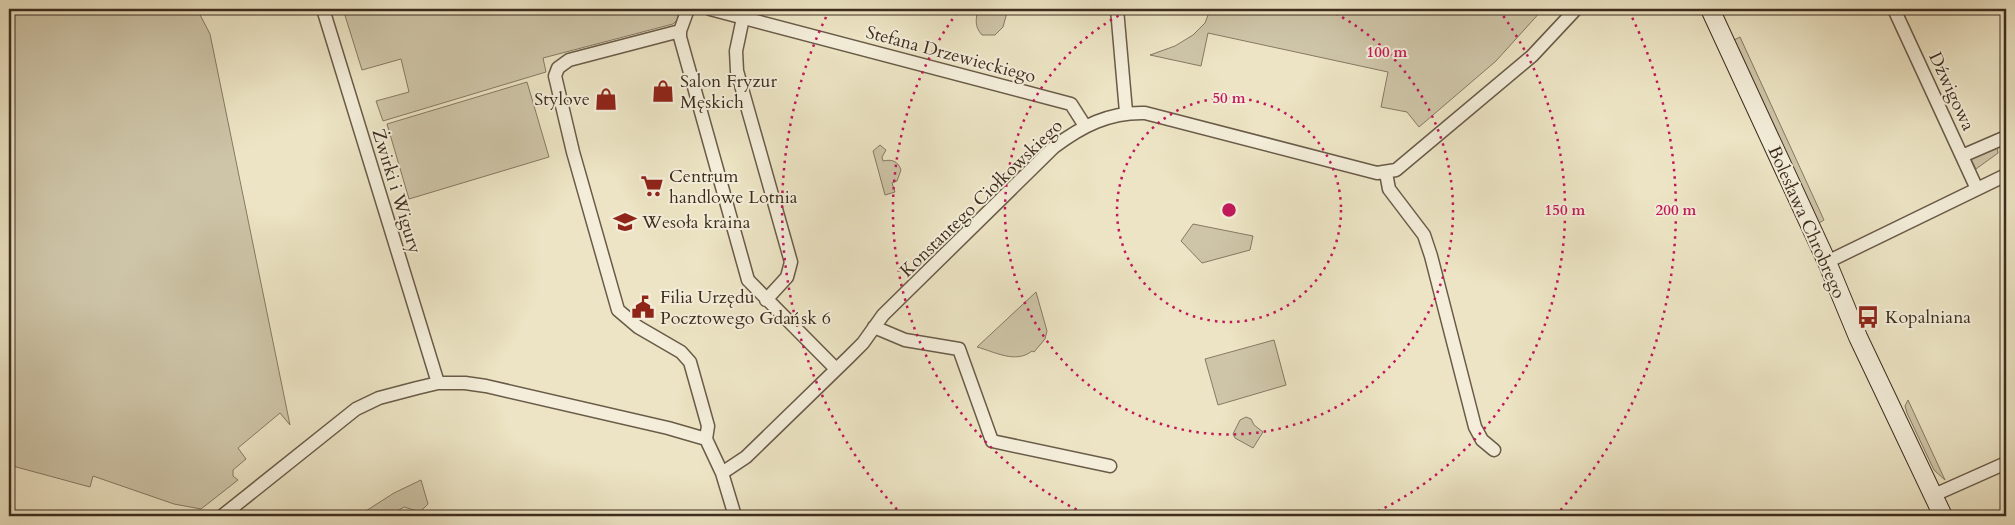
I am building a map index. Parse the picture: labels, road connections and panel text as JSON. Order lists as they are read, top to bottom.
{
  "streets": {
    "street": [
      "Stefana Drzewieckiego",
      "Dźwigowa",
      "Żwirki i Wigury",
      "Konstantego Ciołkowskiego",
      "Bolesława Chrobrego"
    ]
  },
  "crossings": [
    ["Stefana Drzewieckiego", "Konstantego Ciołkowskiego"]
  ],
  "places": {
    "shop": ["Salon Fryzur Męskich", "Stylove"],
    "supermarket": ["Centrum handlowe Lotnia"],
    "school or university": ["Wesoła kraina"],
    "public building": ["Filia Urzędu Pocztowego Gdańsk 6"],
    "bus stop": ["Kopalniana"]
  },
  "rings": [
    "100 m",
    "50 m",
    "150 m",
    "200 m"
  ]
}
